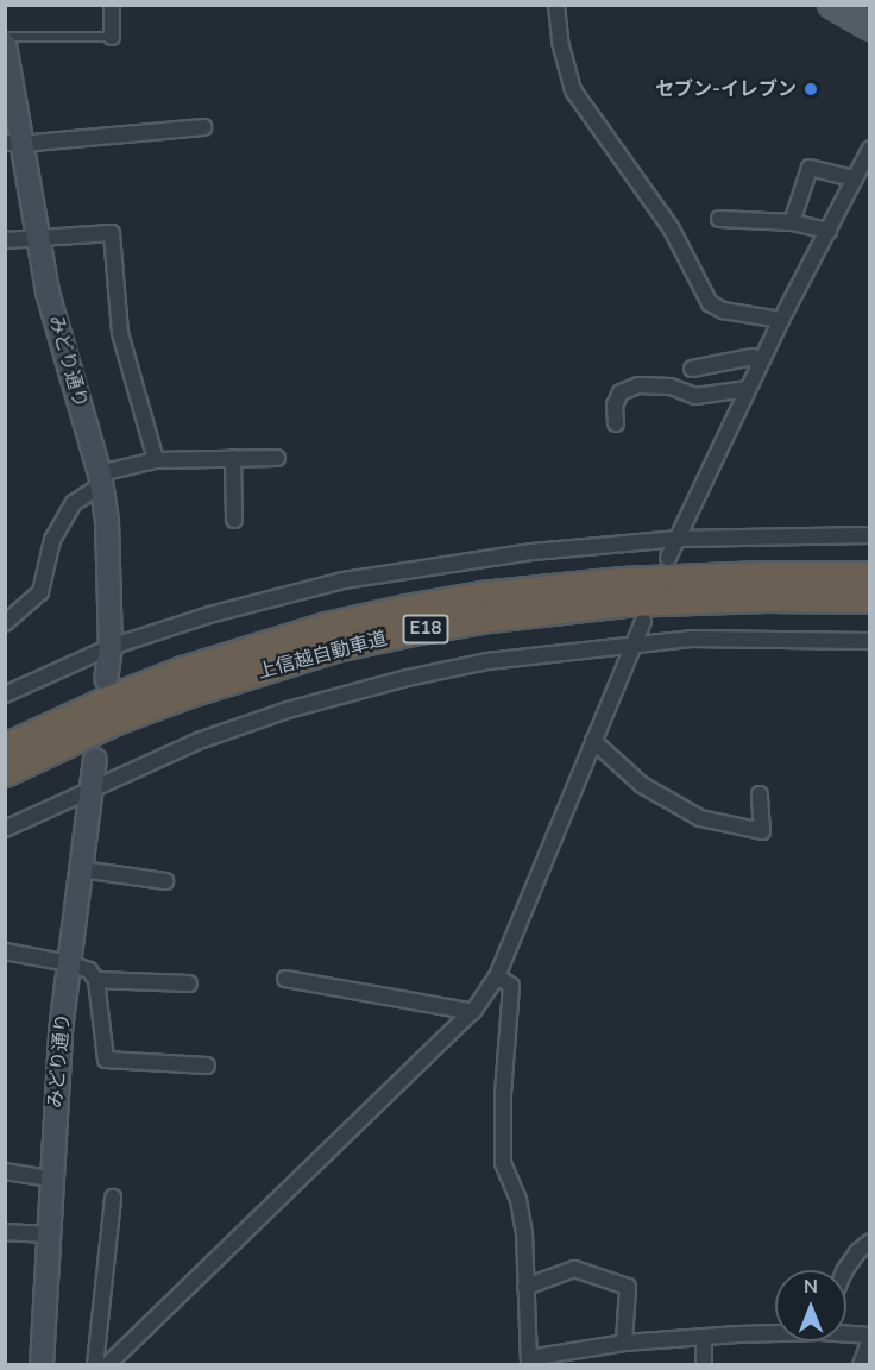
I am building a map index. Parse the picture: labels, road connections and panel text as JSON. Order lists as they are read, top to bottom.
{
  "streets": {
    "highway": ["E18", "上信越自動車道"],
    "street": ["みどり通り"]
  },
  "places": ["セブン-イレブン"],
  "north": "top"
}
